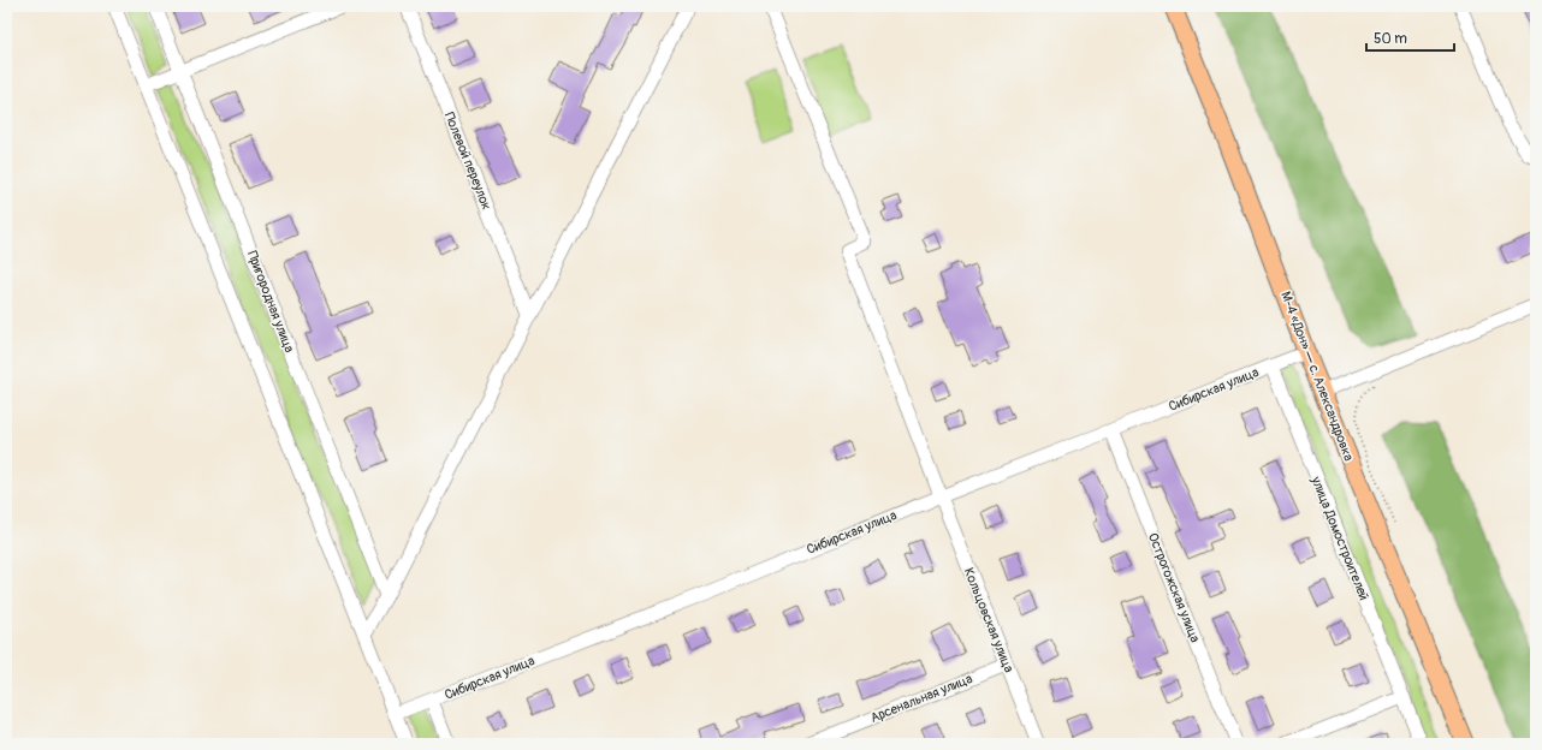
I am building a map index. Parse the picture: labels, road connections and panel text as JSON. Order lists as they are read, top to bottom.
{
  "streets": {
    "main road": ["М-4 «Дон» — с. Александровка"],
    "street": [
      "Полевой переулок",
      "Пригородная улица",
      "Сибирская улица",
      "улица Домостроителей",
      "Острогожская улица",
      "Кольцовская улица",
      "Арсенальная улица"
    ]
  },
  "crossings": [
    ["Сибирская улица", "улица Домостроителей"],
    ["Сибирская улица", "Острогожская улица"],
    ["Сибирская улица", "Кольцовская улица"],
    ["Кольцовская улица", "Арсенальная улица"]
  ],
  "scale_bar": "50 m"
}
